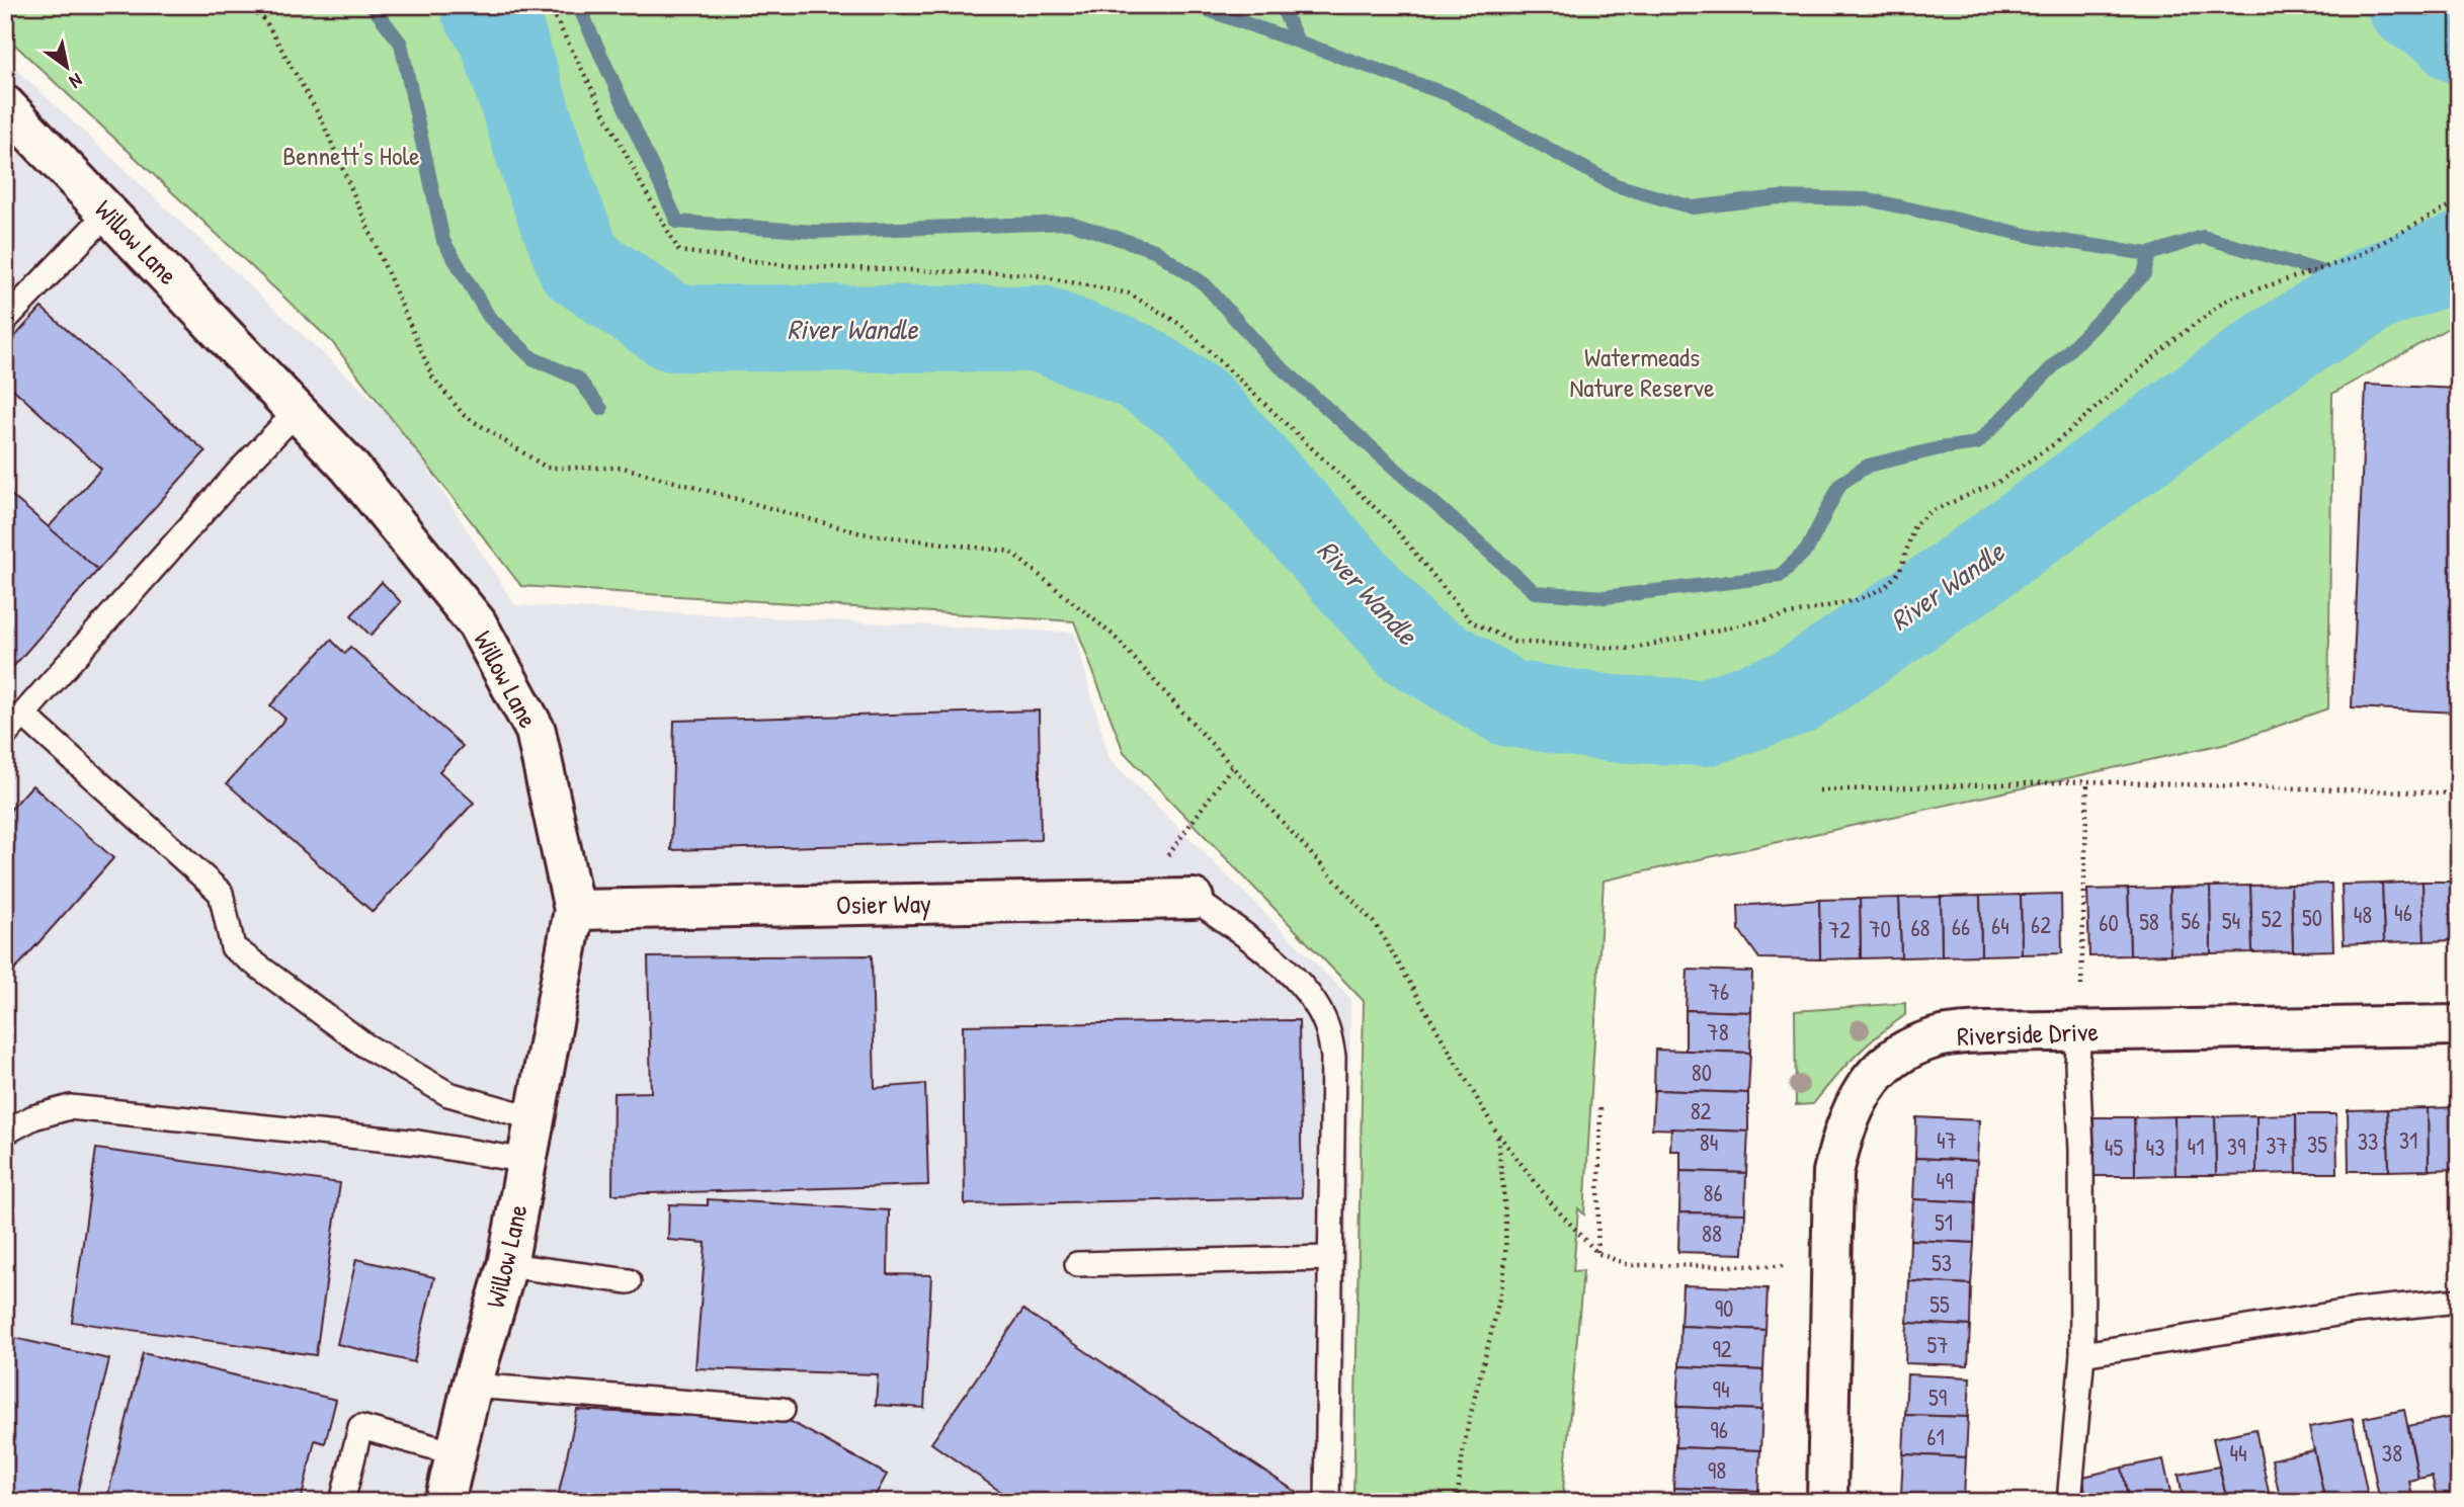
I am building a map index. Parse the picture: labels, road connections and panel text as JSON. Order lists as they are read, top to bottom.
{
  "streets": {
    "street": ["Willow Lane", "Osier Way", "Riverside Drive"]
  },
  "crossings": [
    ["Willow Lane", "Osier Way"]
  ],
  "water": ["River Wandle"],
  "parks": ["Bennett's Hole", "Watermeads Nature Reserve"],
  "house_numbers": [
    "46",
    "48",
    "50",
    "52",
    "56",
    "54",
    "58",
    "60",
    "62",
    "64",
    "66",
    "68",
    "70",
    "72",
    "76",
    "78",
    "80",
    "82",
    "47",
    "31",
    "33",
    "84",
    "35",
    "37",
    "41",
    "39",
    "45",
    "43",
    "49",
    "86",
    "51",
    "88",
    "53",
    "55",
    "90",
    "57",
    "92",
    "94",
    "59",
    "96",
    "61",
    "44",
    "38",
    "98"
  ],
  "north": "bottom right"
}
